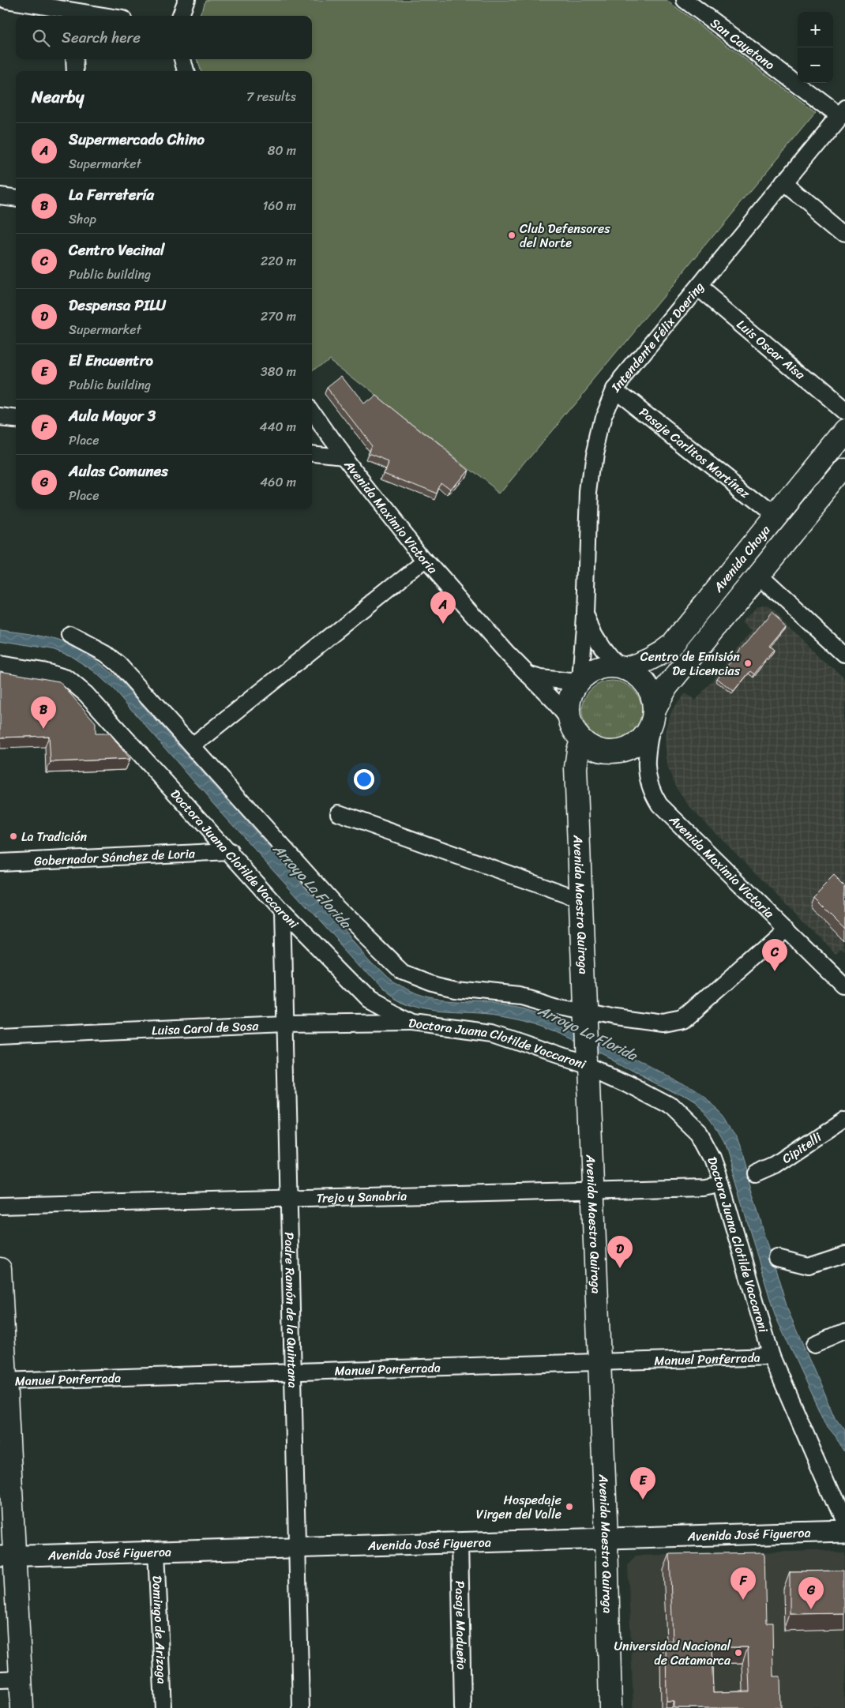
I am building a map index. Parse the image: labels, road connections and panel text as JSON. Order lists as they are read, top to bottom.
{
  "streets": {
    "main road": ["Avenida Choya", "Avenida Maestro Quiroga"],
    "street": [
      "San Cayetano",
      "Intendente Félix Doering",
      "Luis Oscar Aisa",
      "Pasaje Carlitos Martínez",
      "Avenida Maximio Victoria",
      "Gobernador Sánchez de Loria",
      "Doctora Juana Clotilde Vaccaroni",
      "Luisa Carol de Sosa",
      "Cipitelli",
      "Trejo y Sanabria",
      "Padre Ramón de la Quintana",
      "Manuel Ponferrada",
      "Avenida José Figueroa",
      "Pasaje Madueño",
      "Domingo de Arizaga"
    ]
  },
  "crossings": [
    ["San Cayetano", "Intendente Félix Doering"],
    ["Intendente Félix Doering", "Luis Oscar Aisa"],
    ["Intendente Félix Doering", "Pasaje Carlitos Martínez"],
    ["Intendente Félix Doering", "Avenida Maximio Victoria"],
    ["Intendente Félix Doering", "Avenida Choya"],
    ["Intendente Félix Doering", "Avenida Maestro Quiroga"],
    ["Pasaje Carlitos Martínez", "Avenida Choya"],
    ["Avenida Maximio Victoria", "Avenida Choya"],
    ["Avenida Maximio Victoria", "Avenida Maestro Quiroga"],
    ["Avenida Choya", "Avenida Maestro Quiroga"],
    ["Gobernador Sánchez de Loria", "Doctora Juana Clotilde Vaccaroni"],
    ["Doctora Juana Clotilde Vaccaroni", "Avenida Maestro Quiroga"],
    ["Doctora Juana Clotilde Vaccaroni", "Luisa Carol de Sosa"],
    ["Doctora Juana Clotilde Vaccaroni", "Trejo y Sanabria"],
    ["Doctora Juana Clotilde Vaccaroni", "Padre Ramón de la Quintana"],
    ["Doctora Juana Clotilde Vaccaroni", "Manuel Ponferrada"],
    ["Avenida Maestro Quiroga", "Trejo y Sanabria"],
    ["Avenida Maestro Quiroga", "Manuel Ponferrada"],
    ["Avenida Maestro Quiroga", "Avenida José Figueroa"],
    ["Luisa Carol de Sosa", "Padre Ramón de la Quintana"],
    ["Trejo y Sanabria", "Padre Ramón de la Quintana"],
    ["Padre Ramón de la Quintana", "Manuel Ponferrada"],
    ["Padre Ramón de la Quintana", "Avenida José Figueroa"],
    ["Avenida José Figueroa", "Pasaje Madueño"],
    ["Avenida José Figueroa", "Domingo de Arizaga"]
  ],
  "water": ["Arroyo La Florida"],
  "places": [
    "Club Defensores del Norte",
    "Centro de Emisión De Licencias",
    "La Tradición",
    "Hospedaje Virgen del Valle",
    "Universidad Nacional de Catamarca"
  ],
  "page": {
    "map_buttons": ["+", "−"],
    "search": "Search here",
    "heading": ["Nearby", "7 results"],
    "list": [
      {
        "mark": "A",
        "name": "Supermercado Chino",
        "note": "Supermarket",
        "value": "80 m"
      },
      {
        "mark": "B",
        "name": "La Ferretería",
        "note": "Shop",
        "value": "160 m"
      },
      {
        "mark": "C",
        "name": "Centro Vecinal",
        "note": "Public building",
        "value": "220 m"
      },
      {
        "mark": "D",
        "name": "Despensa PILU",
        "note": "Supermarket",
        "value": "270 m"
      },
      {
        "mark": "E",
        "name": "El Encuentro",
        "note": "Public building",
        "value": "380 m"
      },
      {
        "mark": "F",
        "name": "Aula Mayor 3",
        "note": "Place",
        "value": "440 m"
      },
      {
        "mark": "G",
        "name": "Aulas Comunes",
        "note": "Place",
        "value": "460 m"
      }
    ],
    "pins": [
      "A",
      "B",
      "C",
      "D",
      "E",
      "F",
      "G"
    ]
  }
}
